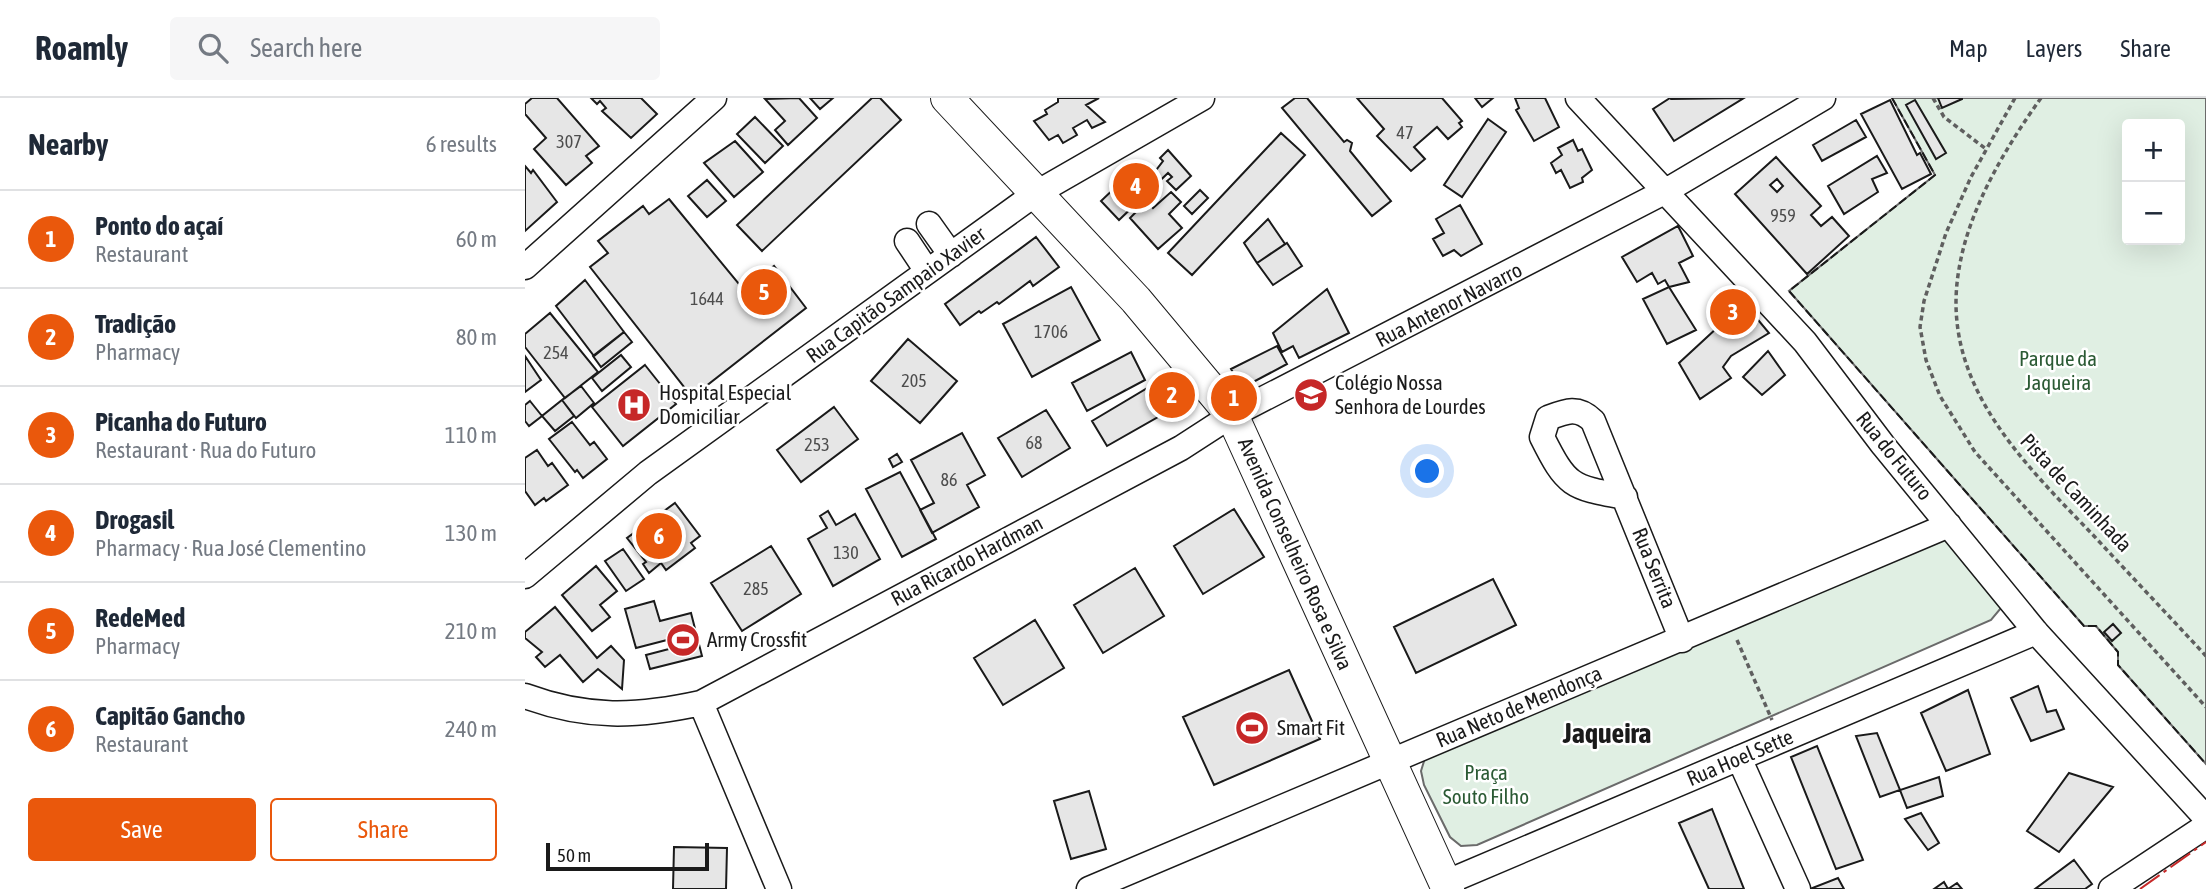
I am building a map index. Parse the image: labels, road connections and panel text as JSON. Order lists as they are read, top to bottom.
{
  "streets": {
    "main road": ["Avenida Conselheiro Rosa e Silva"],
    "street": [
      "Rua Capitão Sampaio Xavier",
      "Rua Antenor Navarro",
      "Rua do Futuro",
      "Rua Ricardo Hardman",
      "Rua Serrita",
      "Rua Neto de Mendonça",
      "Rua Hoel Sette"
    ],
    "path": ["Pista de Caminhada"]
  },
  "crossings": [
    ["Rua Capitão Sampaio Xavier", "Avenida Conselheiro Rosa e Silva"],
    ["Rua Antenor Navarro", "Rua do Futuro"],
    ["Rua Antenor Navarro", "Avenida Conselheiro Rosa e Silva"],
    ["Rua Antenor Navarro", "Rua Ricardo Hardman"],
    ["Rua do Futuro", "Rua Neto de Mendonça"],
    ["Rua do Futuro", "Rua Hoel Sette"],
    ["Avenida Conselheiro Rosa e Silva", "Rua Ricardo Hardman"],
    ["Avenida Conselheiro Rosa e Silva", "Rua Neto de Mendonça"],
    ["Avenida Conselheiro Rosa e Silva", "Rua Hoel Sette"],
    ["Rua Serrita", "Rua Neto de Mendonça"]
  ],
  "districts": ["Jaqueira"],
  "parks": ["Parque da Jaqueira", "Praça Souto Filho"],
  "places": {
    "school or university": ["Colégio Nossa Senhora de Lourdes"],
    "hospital": ["Hospital Especial Domiciliar"],
    "sports": ["Army Crossfit", "Smart Fit"]
  },
  "house_numbers": [
    "47",
    "307",
    "959",
    "1644",
    "1706",
    "254",
    "205",
    "68",
    "253",
    "86",
    "130",
    "285"
  ],
  "scale_bar": "50 m",
  "page": {
    "header": "Roamly",
    "search": "Search here",
    "nav": ["Map", "Layers", "Share"],
    "heading": ["Nearby", "6 results"],
    "map_buttons": ["+", "−"],
    "pins": [
      "4",
      "5",
      "3",
      "2",
      "1",
      "6"
    ],
    "list": [
      {
        "mark": "1",
        "name": "Ponto do açaí",
        "note": "Restaurant",
        "value": "60 m"
      },
      {
        "mark": "2",
        "name": "Tradição",
        "note": "Pharmacy",
        "value": "80 m"
      },
      {
        "mark": "3",
        "name": "Picanha do Futuro",
        "note": "Restaurant · Rua do Futuro",
        "value": "110 m"
      },
      {
        "mark": "4",
        "name": "Drogasil",
        "note": "Pharmacy · Rua José Clementino",
        "value": "130 m"
      },
      {
        "mark": "5",
        "name": "RedeMed",
        "note": "Pharmacy",
        "value": "210 m"
      },
      {
        "mark": "6",
        "name": "Capitão Gancho",
        "note": "Restaurant",
        "value": "240 m"
      }
    ],
    "buttons": ["Save", "Share"],
    "scale": "50 m"
  }
}
